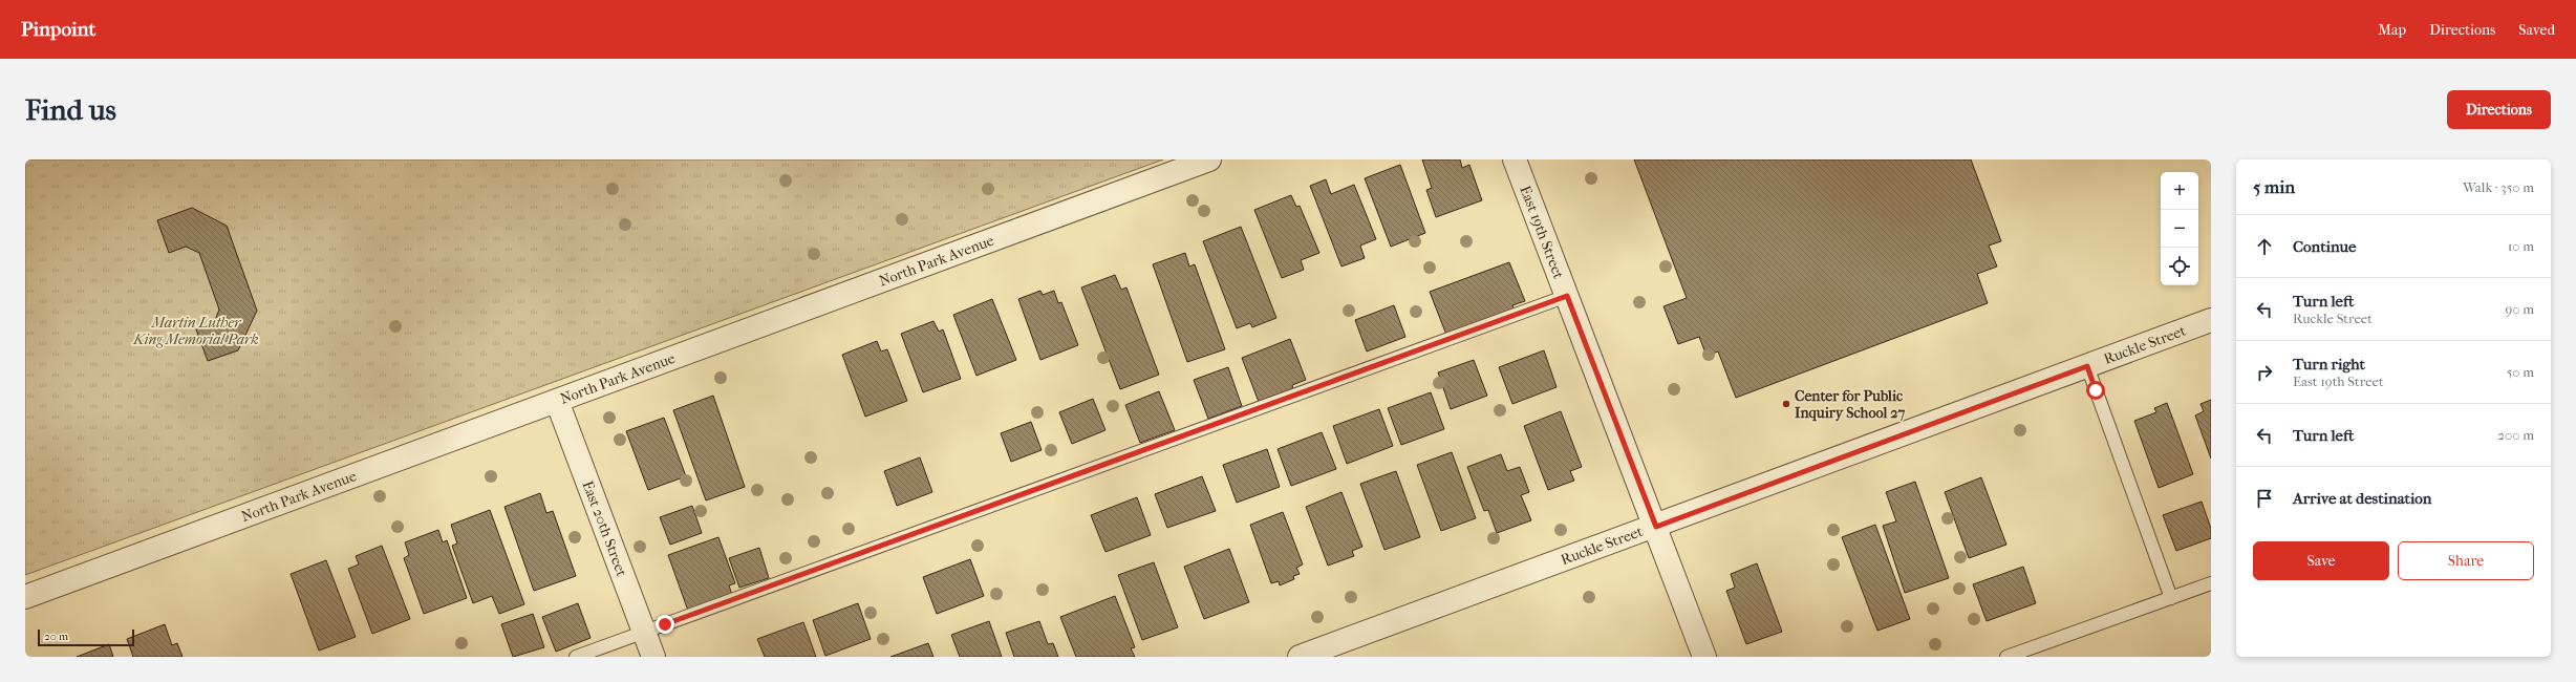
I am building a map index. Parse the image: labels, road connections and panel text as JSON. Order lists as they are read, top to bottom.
{
  "streets": {
    "street": [
      "East 19th Street",
      "North Park Avenue",
      "Ruckle Street",
      "East 20th Street"
    ]
  },
  "crossings": [
    ["East 19th Street", "Ruckle Street"],
    ["North Park Avenue", "East 20th Street"]
  ],
  "parks": ["Martin Luther King Memorial Park"],
  "places": ["Center for Public Inquiry School 27"],
  "scale_bar": "20 m",
  "page": {
    "header": "Pinpoint",
    "nav": ["Map", "Directions", "Saved"],
    "buttons": [
      "Directions",
      ["Save", "Share"]
    ],
    "title": "Find us",
    "heading": ["5 min", "Walk · 350 m"],
    "map_buttons": ["+", "−"],
    "list": [
      ["Continue", "10 m"],
      ["Turn left", "Ruckle Street", "90 m"],
      ["Turn right", "East 19th Street", "50 m"],
      ["Turn left", "200 m"],
      "Arrive at destination"
    ],
    "scale": "20 m"
  }
}
